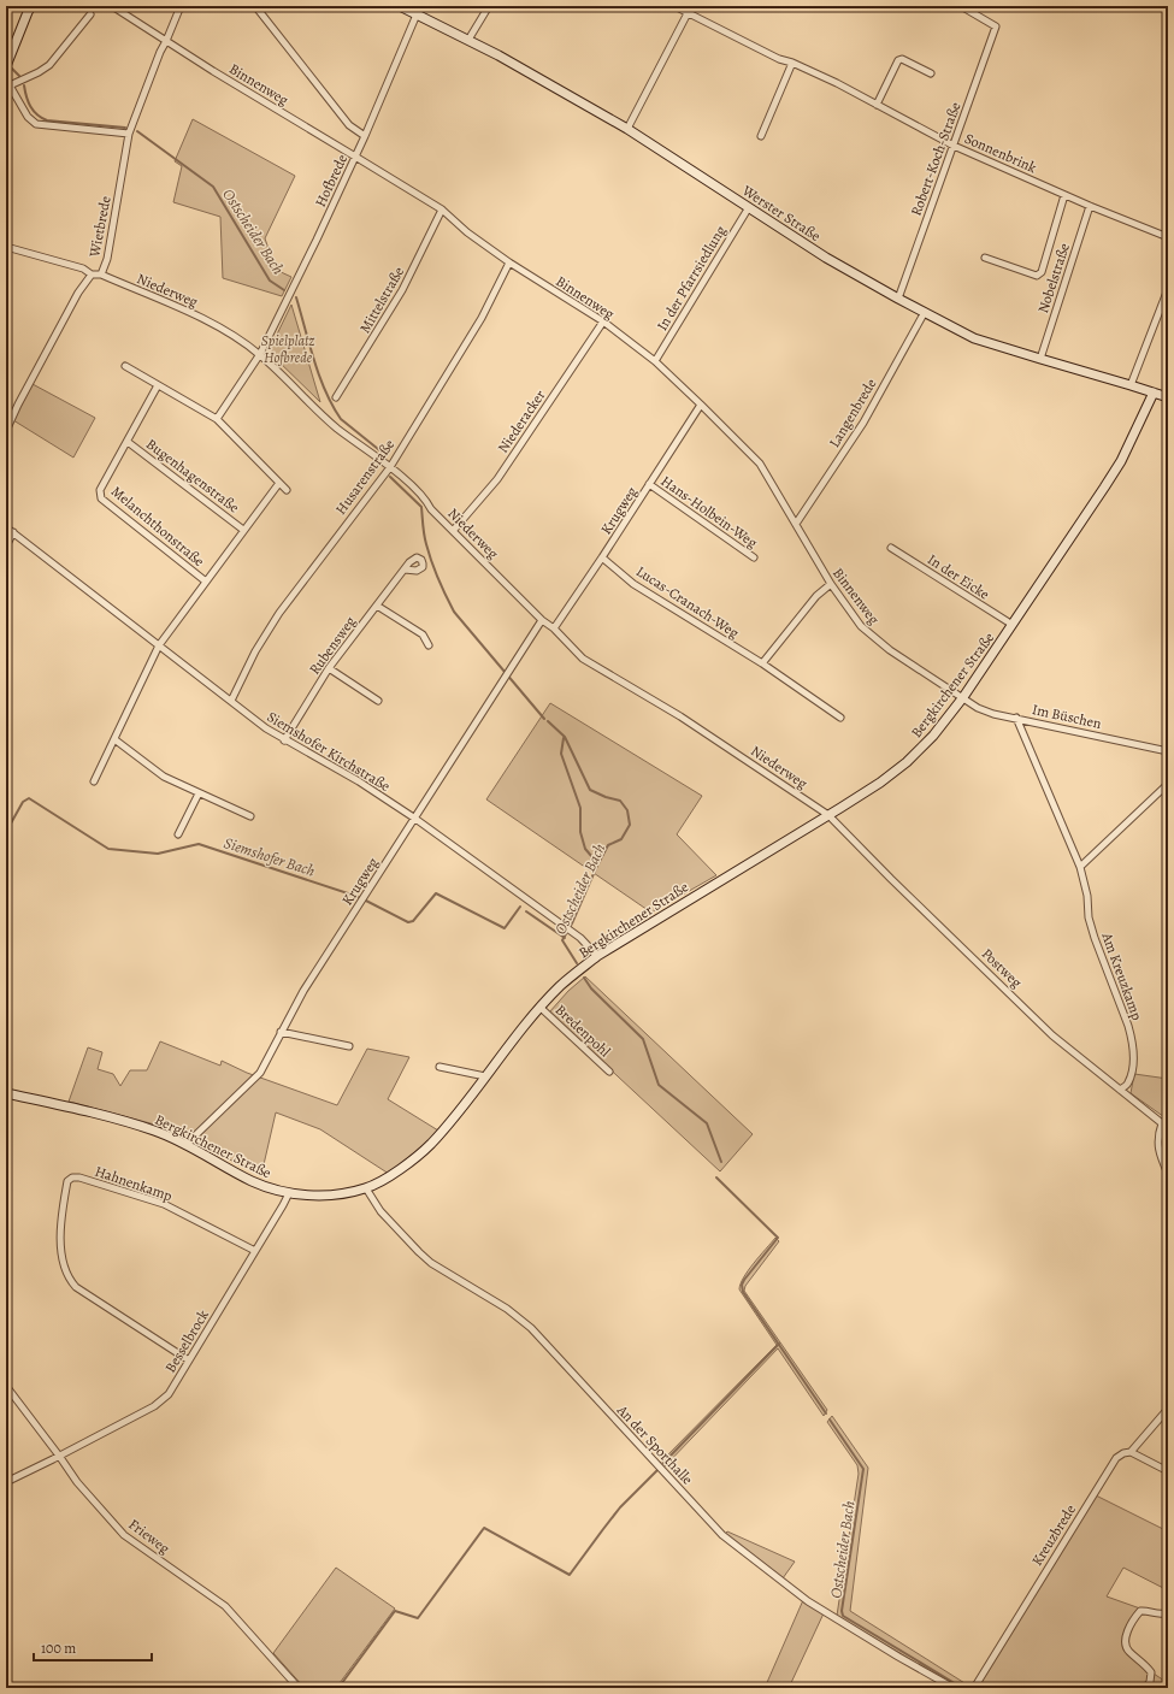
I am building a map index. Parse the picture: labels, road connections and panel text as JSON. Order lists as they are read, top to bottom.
{
  "streets": {
    "street": [
      "Binnenweg",
      "Sonnenbrink",
      "Robert-Koch-Straße",
      "Hofbrede",
      "Werster Straße",
      "Wietbrede",
      "In der Pfarrsiedlung",
      "Nobelstraße",
      "Niederweg",
      "Mittelstraße",
      "Langenbrede",
      "Niederacker",
      "Bugenhagenstraße",
      "Husarenstraße",
      "Krugweg",
      "Hans-Holbein-Weg",
      "Melanchthonstraße",
      "In der Eicke",
      "Lucas-Cranach-Weg",
      "Rubensweg",
      "Bergkirchener Straße",
      "Im Büschen",
      "Siemshofer Kirchstraße",
      "Postweg",
      "Am Kreuzkamp",
      "Bredenpohl",
      "Hahnenkamp",
      "Besselbrock",
      "An der Sporthalle",
      "Kreuzbrede",
      "Frieweg"
    ]
  },
  "crossings": [
    ["Binnenweg", "Hofbrede"],
    ["Binnenweg", "Wietbrede"],
    ["Binnenweg", "In der Pfarrsiedlung"],
    ["Binnenweg", "Mittelstraße"],
    ["Binnenweg", "Langenbrede"],
    ["Binnenweg", "Niederacker"],
    ["Binnenweg", "Husarenstraße"],
    ["Binnenweg", "Krugweg"],
    ["Binnenweg", "Bergkirchener Straße"],
    ["Binnenweg", "Im Büschen"],
    ["Sonnenbrink", "Robert-Koch-Straße"],
    ["Sonnenbrink", "Nobelstraße"],
    ["Robert-Koch-Straße", "Werster Straße"],
    ["Hofbrede", "Werster Straße"],
    ["Hofbrede", "Niederweg"],
    ["Werster Straße", "In der Pfarrsiedlung"],
    ["Werster Straße", "Nobelstraße"],
    ["Werster Straße", "Langenbrede"],
    ["Werster Straße", "Bergkirchener Straße"],
    ["Wietbrede", "Niederweg"],
    ["Niederweg", "Niederacker"],
    ["Niederweg", "Husarenstraße"],
    ["Niederweg", "Krugweg"],
    ["Niederweg", "Bergkirchener Straße"],
    ["Niederweg", "Postweg"],
    ["Bugenhagenstraße", "Melanchthonstraße"],
    ["Husarenstraße", "Siemshofer Kirchstraße"],
    ["Krugweg", "Hans-Holbein-Weg"],
    ["Krugweg", "Lucas-Cranach-Weg"],
    ["Krugweg", "Bergkirchener Straße"],
    ["Krugweg", "Siemshofer Kirchstraße"],
    ["In der Eicke", "Bergkirchener Straße"],
    ["Rubensweg", "Siemshofer Kirchstraße"],
    ["Bergkirchener Straße", "Im Büschen"],
    ["Bergkirchener Straße", "Siemshofer Kirchstraße"],
    ["Bergkirchener Straße", "Postweg"],
    ["Bergkirchener Straße", "Bredenpohl"],
    ["Bergkirchener Straße", "Besselbrock"],
    ["Bergkirchener Straße", "An der Sporthalle"],
    ["Im Büschen", "Am Kreuzkamp"],
    ["Postweg", "Am Kreuzkamp"],
    ["Hahnenkamp", "Besselbrock"],
    ["Besselbrock", "Frieweg"]
  ],
  "water": ["Ostscheider Bach", "Siemshofer Bach"],
  "parks": ["Spielplatz Hofbrede"],
  "scale_bar": "100 m"
}
